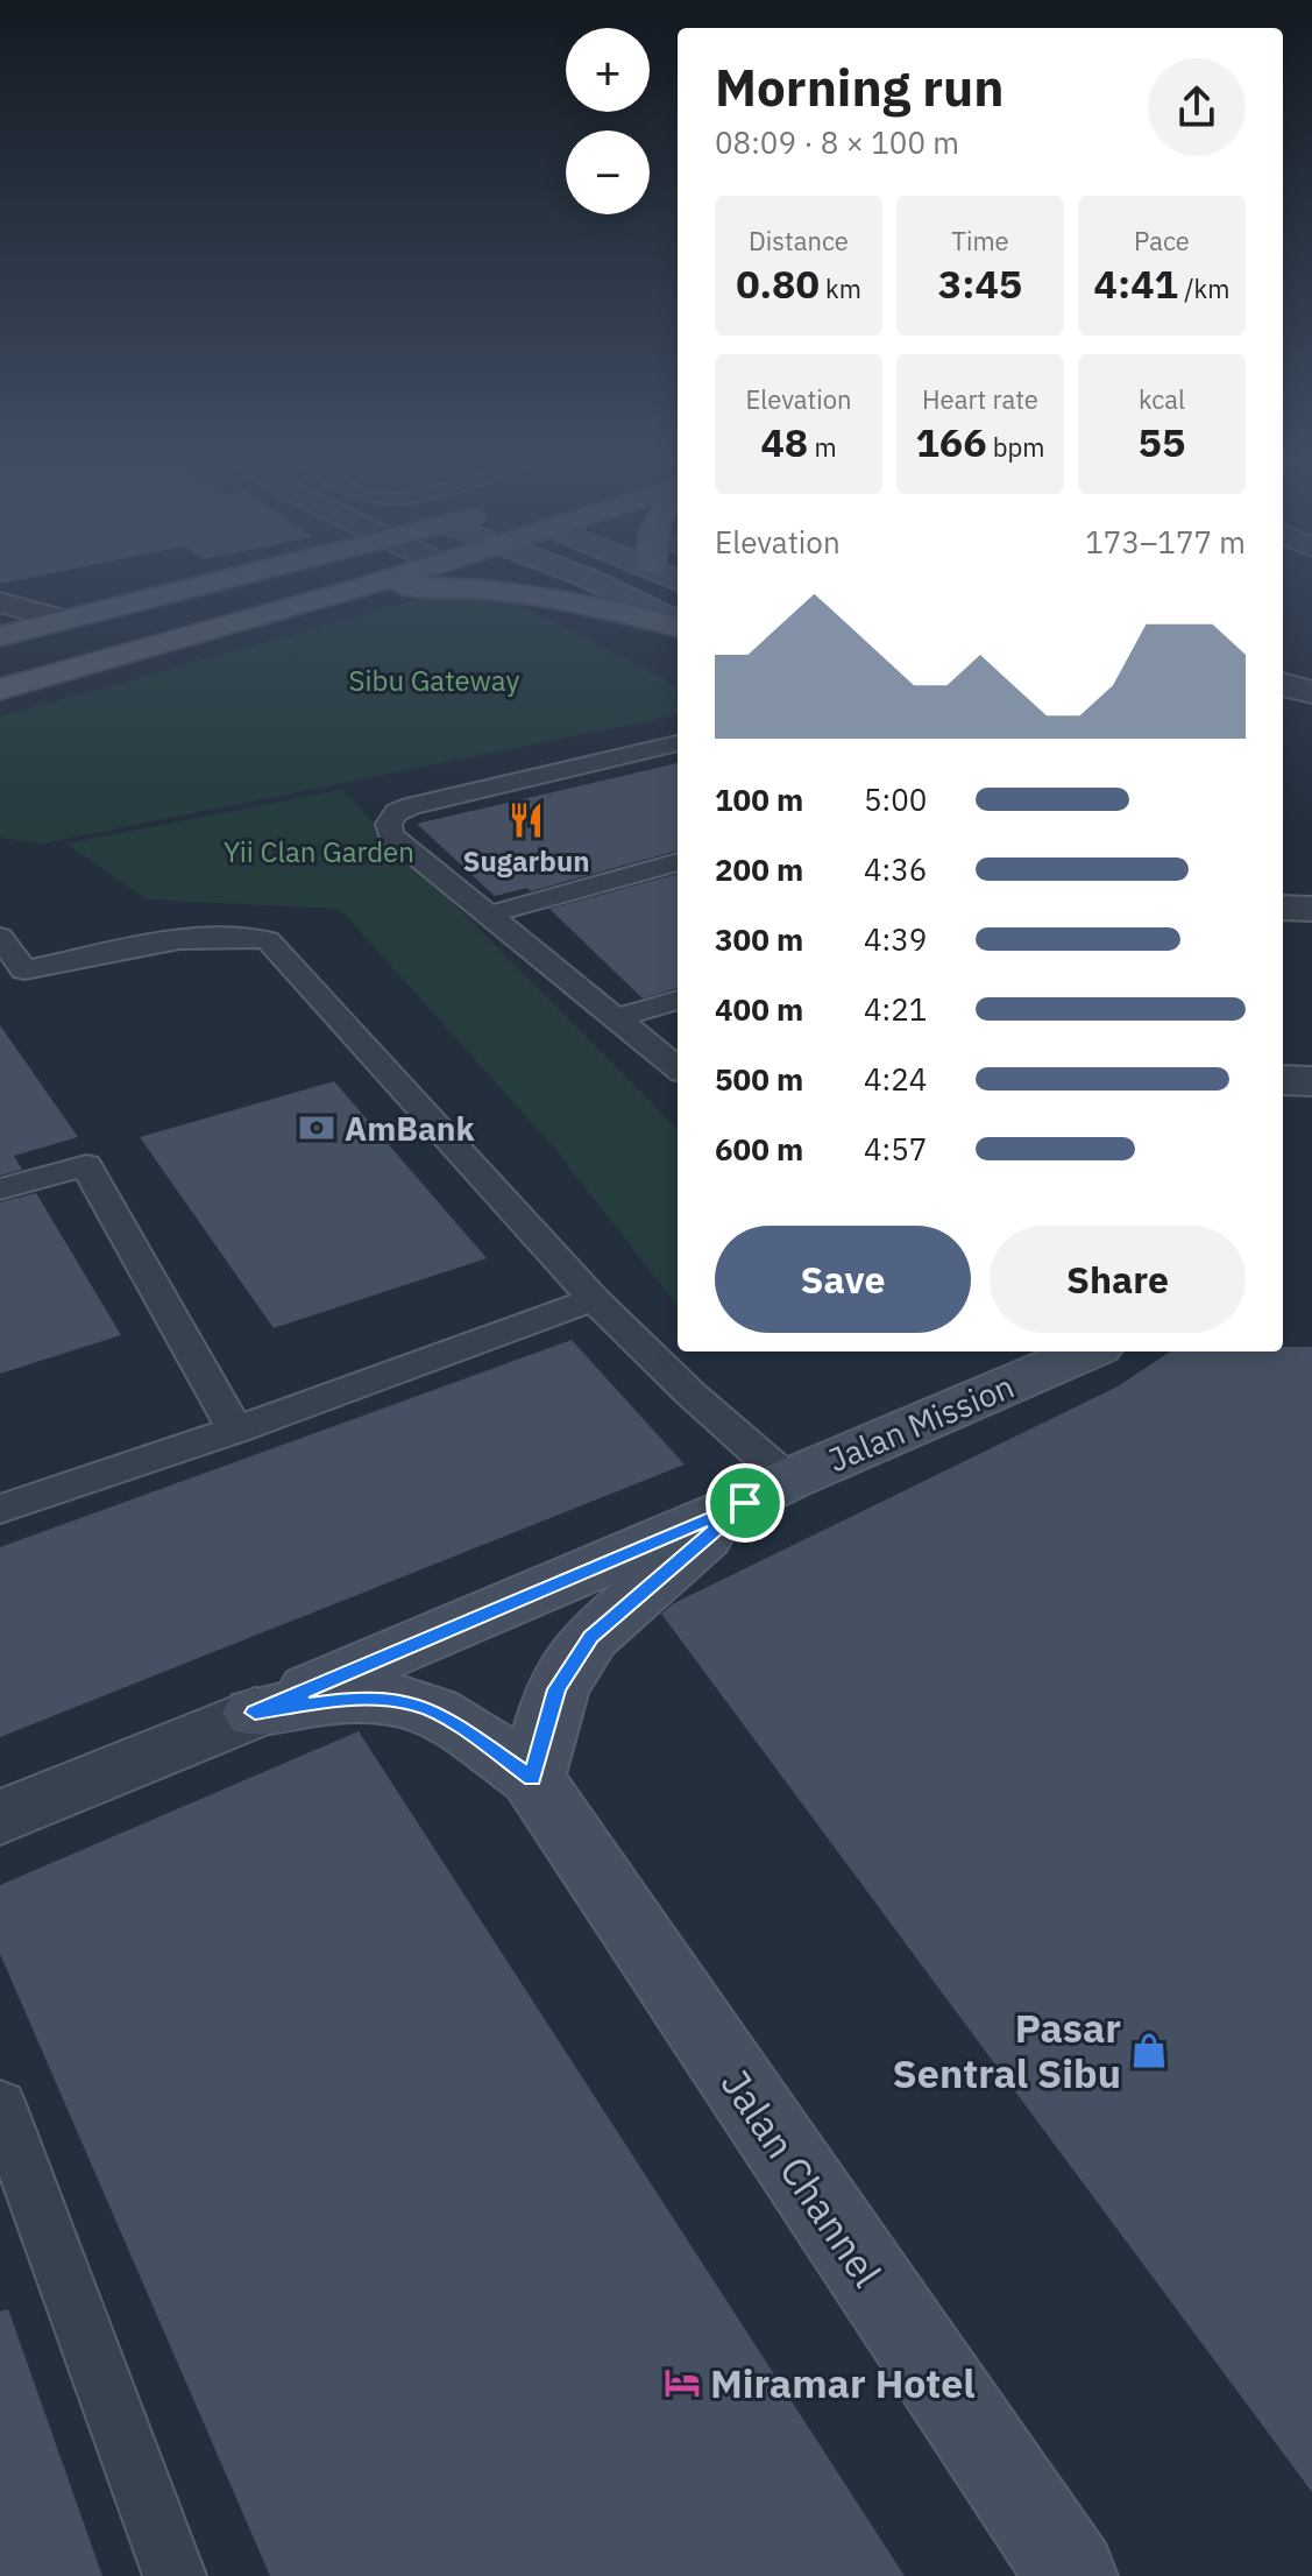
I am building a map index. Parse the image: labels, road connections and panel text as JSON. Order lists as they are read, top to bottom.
{
  "streets": {
    "street": ["Jalan Mission", "Jalan Channel"]
  },
  "parks": ["Sibu Gateway", "Yii Clan Garden"],
  "places": {
    "restaurant": ["Sugarbun"],
    "bank": ["AmBank"],
    "shop": ["Pasar Sentral Sibu"],
    "hotel": ["Miramar Hotel"]
  },
  "page": {
    "map_buttons": ["+", "−"],
    "heading": ["Morning run", "08:09 · 8 × 100 m"],
    "stats": [
      ["Distance", "0.80 km"],
      ["Time", "3:45"],
      ["Pace", "4:41 /km"],
      ["Elevation", "48 m"],
      ["Heart rate", "166 bpm"],
      ["kcal", "55"]
    ],
    "chart": ["Elevation", "173–177 m"],
    "list": [
      {
        "name": "100 m",
        "note": "5:00"
      },
      {
        "name": "200 m",
        "note": "4:36"
      },
      {
        "name": "300 m",
        "note": "4:39"
      },
      {
        "name": "400 m",
        "note": "4:21"
      },
      {
        "name": "500 m",
        "note": "4:24"
      },
      {
        "name": "600 m",
        "note": "4:57"
      }
    ],
    "buttons": ["Save", "Share"]
  }
}
